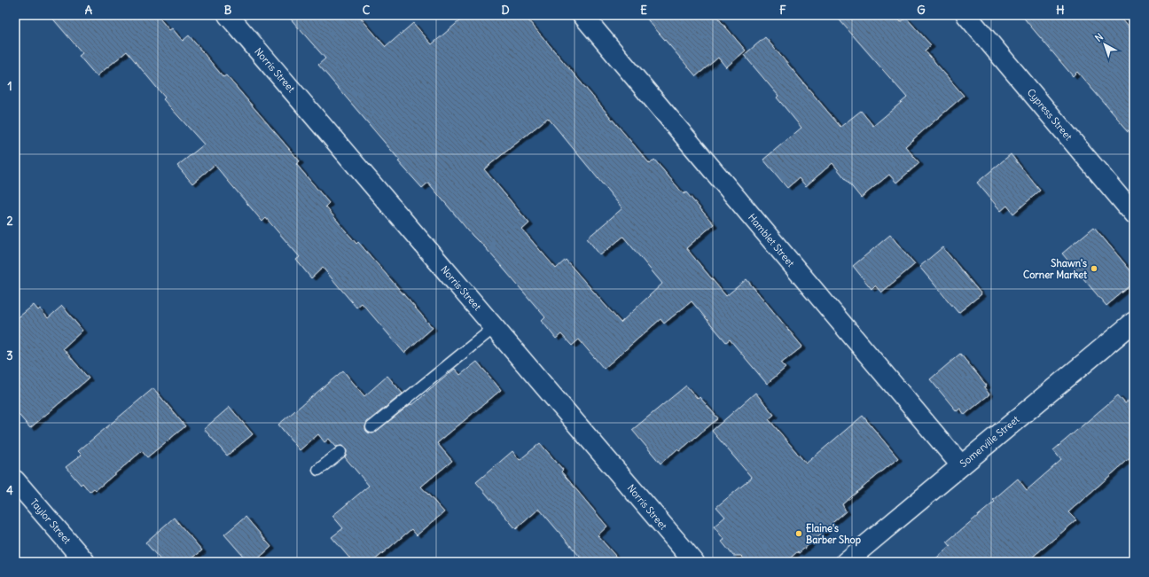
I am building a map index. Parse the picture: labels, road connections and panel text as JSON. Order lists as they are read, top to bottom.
{
  "streets": {
    "street": [
      "Norris Street",
      "Cypress Street",
      "Hamblet Street",
      "Somerville Street",
      "Taylor Street"
    ]
  },
  "crossings": [
    ["Hamblet Street", "Somerville Street"]
  ],
  "places": ["Shawn's Corner Market", "Elaine's Barber Shop"],
  "north": "top left",
  "grid": {
    "columns": [
      "A",
      "B",
      "C",
      "D",
      "E",
      "F",
      "G",
      "H"
    ],
    "rows": [
      "1",
      "2",
      "3",
      "4"
    ]
  }
}
